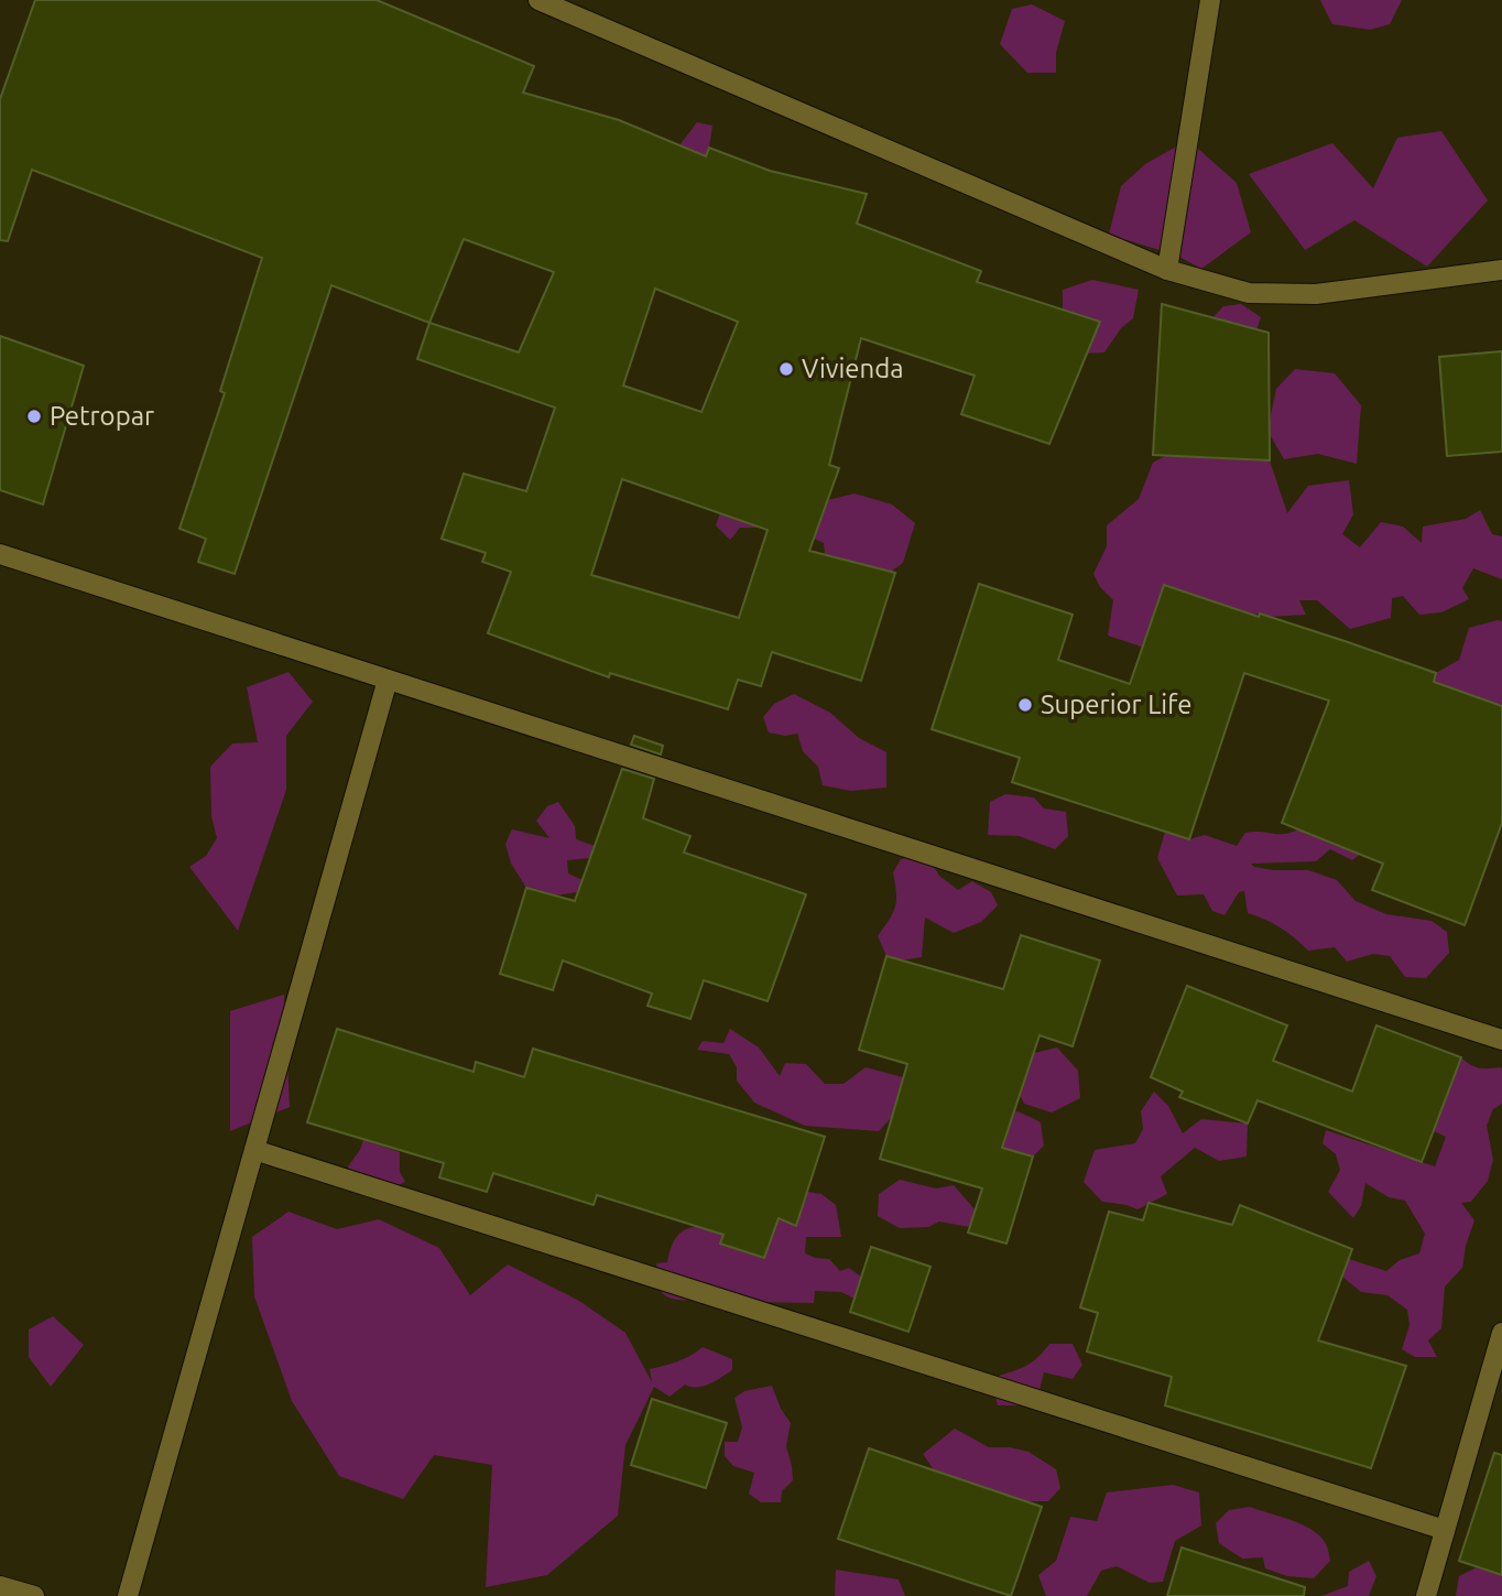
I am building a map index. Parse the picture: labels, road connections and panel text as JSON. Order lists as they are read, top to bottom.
{
  "places": ["Vivienda", "Petropar", "Superior Life"]
}
